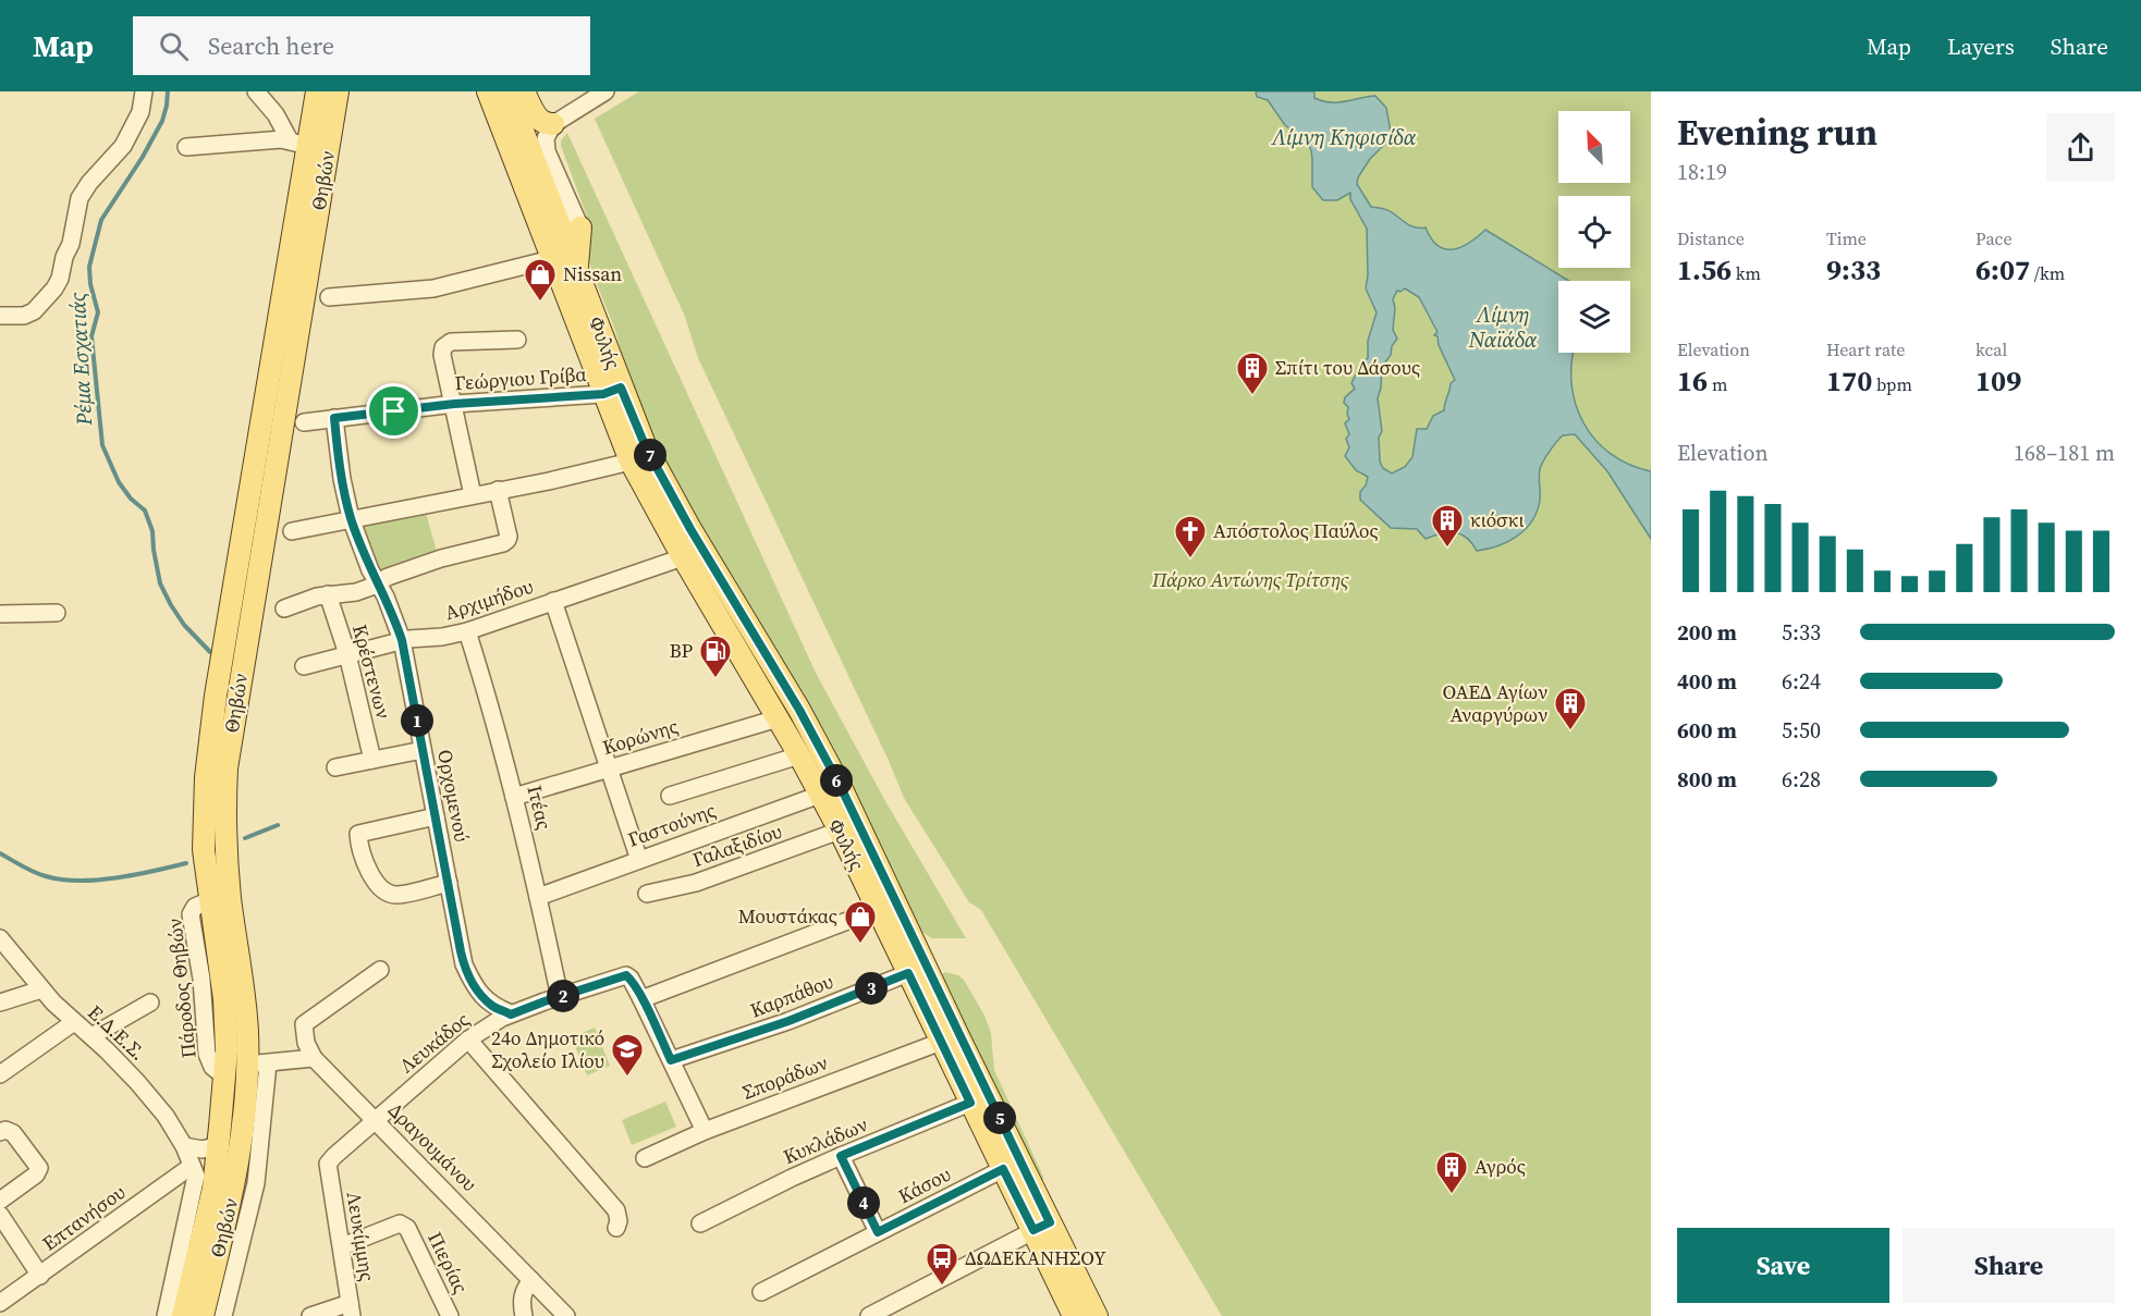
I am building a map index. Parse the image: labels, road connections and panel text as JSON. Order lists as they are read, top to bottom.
{
  "streets": {
    "main road": ["Θηβών", "Φυλής"],
    "street": [
      "Γεώργιου Γρίβα",
      "Αρχιμήδου",
      "Κρέστενων",
      "Κορώνης",
      "Ορχομενού",
      "Ιτέας",
      "Γαστούνης",
      "Γαλαξιδίου",
      "Καρπάθου",
      "Ε.Δ.Ε.Σ.",
      "Λευκάδος",
      "Σποράδων",
      "Κυκλάδων",
      "Δραγουμάνου",
      "Κάσου",
      "Επτανήσου",
      "Λευκίμμης",
      "Πιερίας"
    ]
  },
  "crossings": [
    ["Φυλής", "Γεώργιου Γρίβα"],
    ["Φυλής", "Αρχιμήδου"],
    ["Φυλής", "Κορώνης"],
    ["Φυλής", "Γαστούνης"],
    ["Φυλής", "Γαλαξιδίου"],
    ["Φυλής", "Καρπάθου"],
    ["Φυλής", "Σποράδων"],
    ["Φυλής", "Κυκλάδων"],
    ["Φυλής", "Κάσου"],
    ["Γεώργιου Γρίβα", "Ορχομενού"],
    ["Αρχιμήδου", "Κρέστενων"],
    ["Αρχιμήδου", "Ορχομενού"],
    ["Αρχιμήδου", "Ιτέας"],
    ["Κορώνης", "Ιτέας"],
    ["Ορχομενού", "Λευκάδος"],
    ["Ιτέας", "Γαστούνης"],
    ["Ιτέας", "Λευκάδος"],
    ["Ε.Δ.Ε.Σ.", "Επτανήσου"],
    ["Λευκάδος", "Δραγουμάνου"],
    ["Λευκάδος", "Λευκίμμης"],
    ["Λευκίμμης", "Πιερίας"]
  ],
  "water": ["Λίμνη Κηφισίδα", "Λίμνη Ναϊάδα", "Ρέμα Εσχατιάς"],
  "parks": ["Πάρκο Αντώνης Τρίτσης"],
  "places": {
    "shop": ["Nissan", "Μουστάκας"],
    "building": [
      "Σπίτι του Δάσους",
      "κιόσκι",
      "ΟΑΕΔ Αγίων Αναργύρων",
      "Αγρός"
    ],
    "church": ["Απόστολος Παύλος"],
    "fuel station": ["BP"],
    "school or university": ["24ο Δημοτικό Σχολείο Ιλίου"],
    "bus stop": ["ΔΩΔΕΚΑΝΗΣΟΥ"]
  },
  "north": "top left",
  "page": {
    "header": "Map",
    "search": "Search here",
    "nav": ["Map", "Layers", "Share"],
    "heading": ["Evening run", "18:19"],
    "stats": [
      ["Distance", "1.56 km"],
      ["Time", "9:33"],
      ["Pace", "6:07 /km"],
      ["Elevation", "16 m"],
      ["Heart rate", "170 bpm"],
      ["kcal", "109"]
    ],
    "chart": ["Elevation", "168–181 m"],
    "pins": [
      "7",
      "1",
      "6",
      "3",
      "2",
      "5",
      "4"
    ],
    "list": [
      {
        "name": "200 m",
        "note": "5:33"
      },
      {
        "name": "400 m",
        "note": "6:24"
      },
      {
        "name": "600 m",
        "note": "5:50"
      },
      {
        "name": "800 m",
        "note": "6:28"
      }
    ],
    "buttons": ["Save", "Share"]
  }
}
